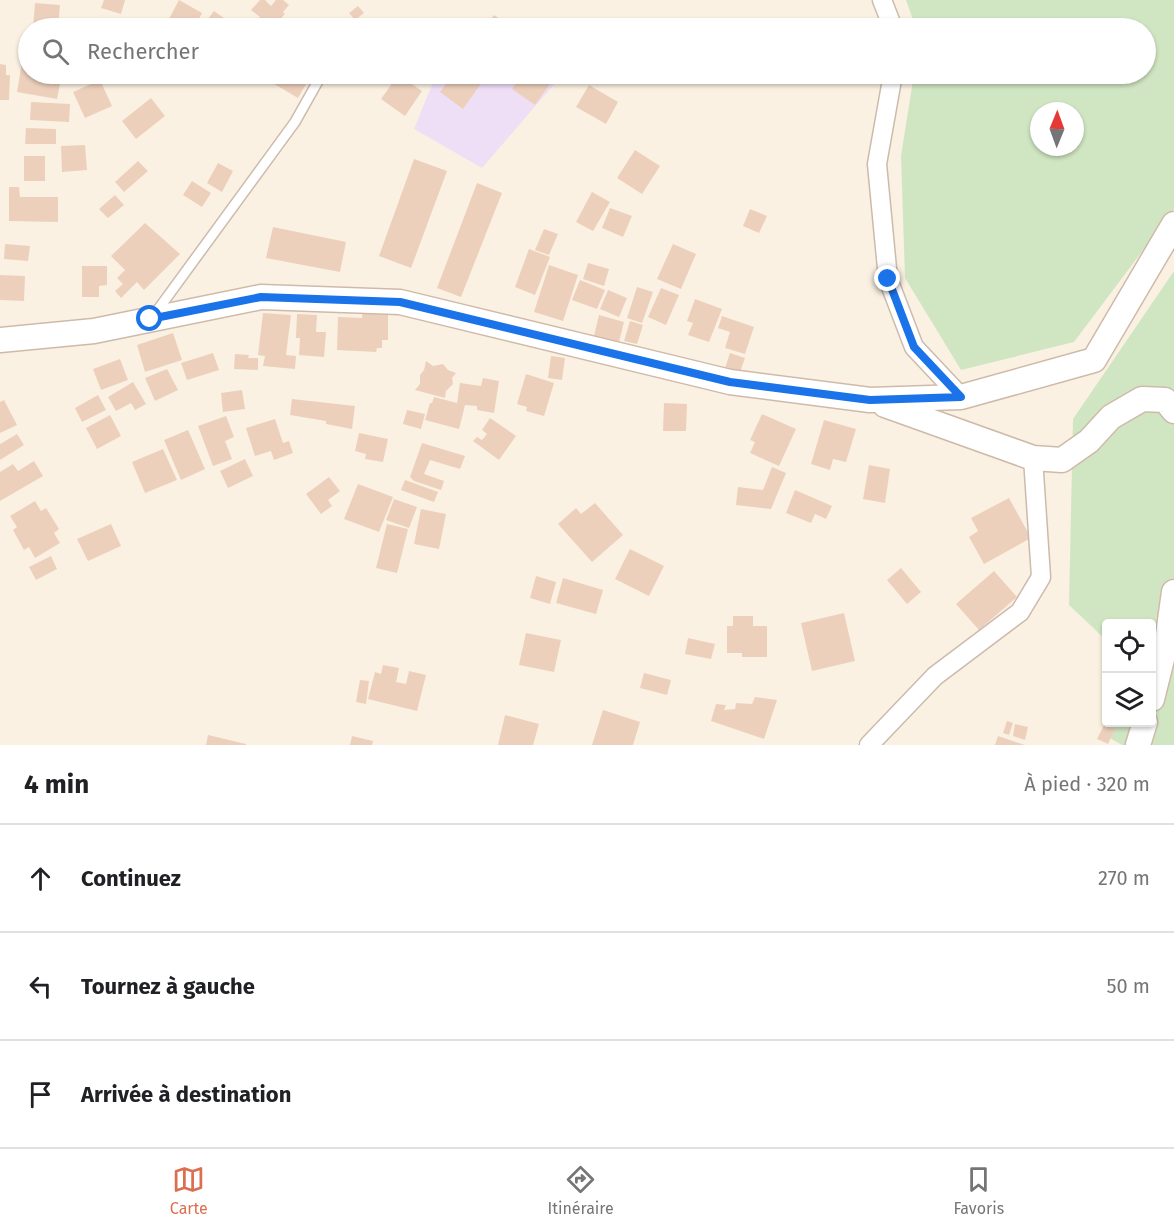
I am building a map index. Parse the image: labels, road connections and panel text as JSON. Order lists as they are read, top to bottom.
{
  "north": "top",
  "page": {
    "search": "Rechercher",
    "heading": ["4 min", "À pied · 320 m"],
    "list": [
      ["Continuez", "270 m"],
      ["Tournez à gauche", "50 m"],
      "Arrivée à destination"
    ],
    "nav": ["Carte", "Itinéraire", "Favoris"]
  }
}
